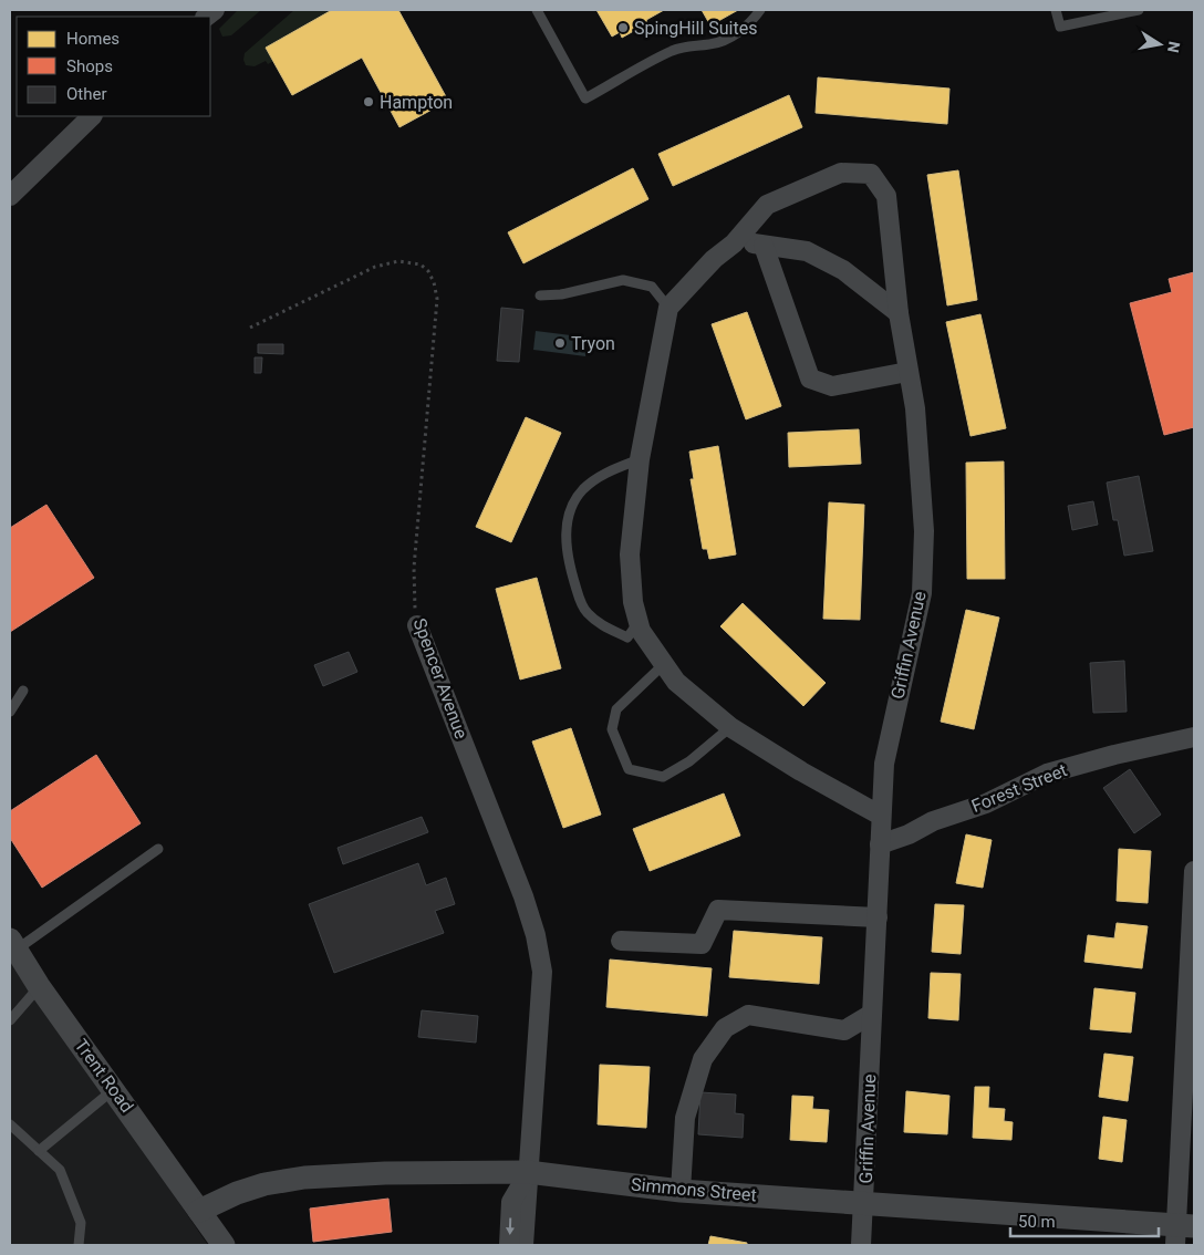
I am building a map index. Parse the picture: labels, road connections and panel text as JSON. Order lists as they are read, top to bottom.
{
  "streets": {
    "street": [
      "Griffin Avenue",
      "Spencer Avenue",
      "Forest Street",
      "Trent Road",
      "Simmons Street"
    ]
  },
  "crossings": [
    ["Griffin Avenue", "Forest Street"],
    ["Griffin Avenue", "Simmons Street"],
    ["Spencer Avenue", "Simmons Street"],
    ["Trent Road", "Simmons Street"]
  ],
  "places": ["SpingHill Suites", "Hampton", "Tryon"],
  "legend": ["Homes", "Shops", "Other"],
  "scale_bar": "50 m",
  "north": "right"
}
